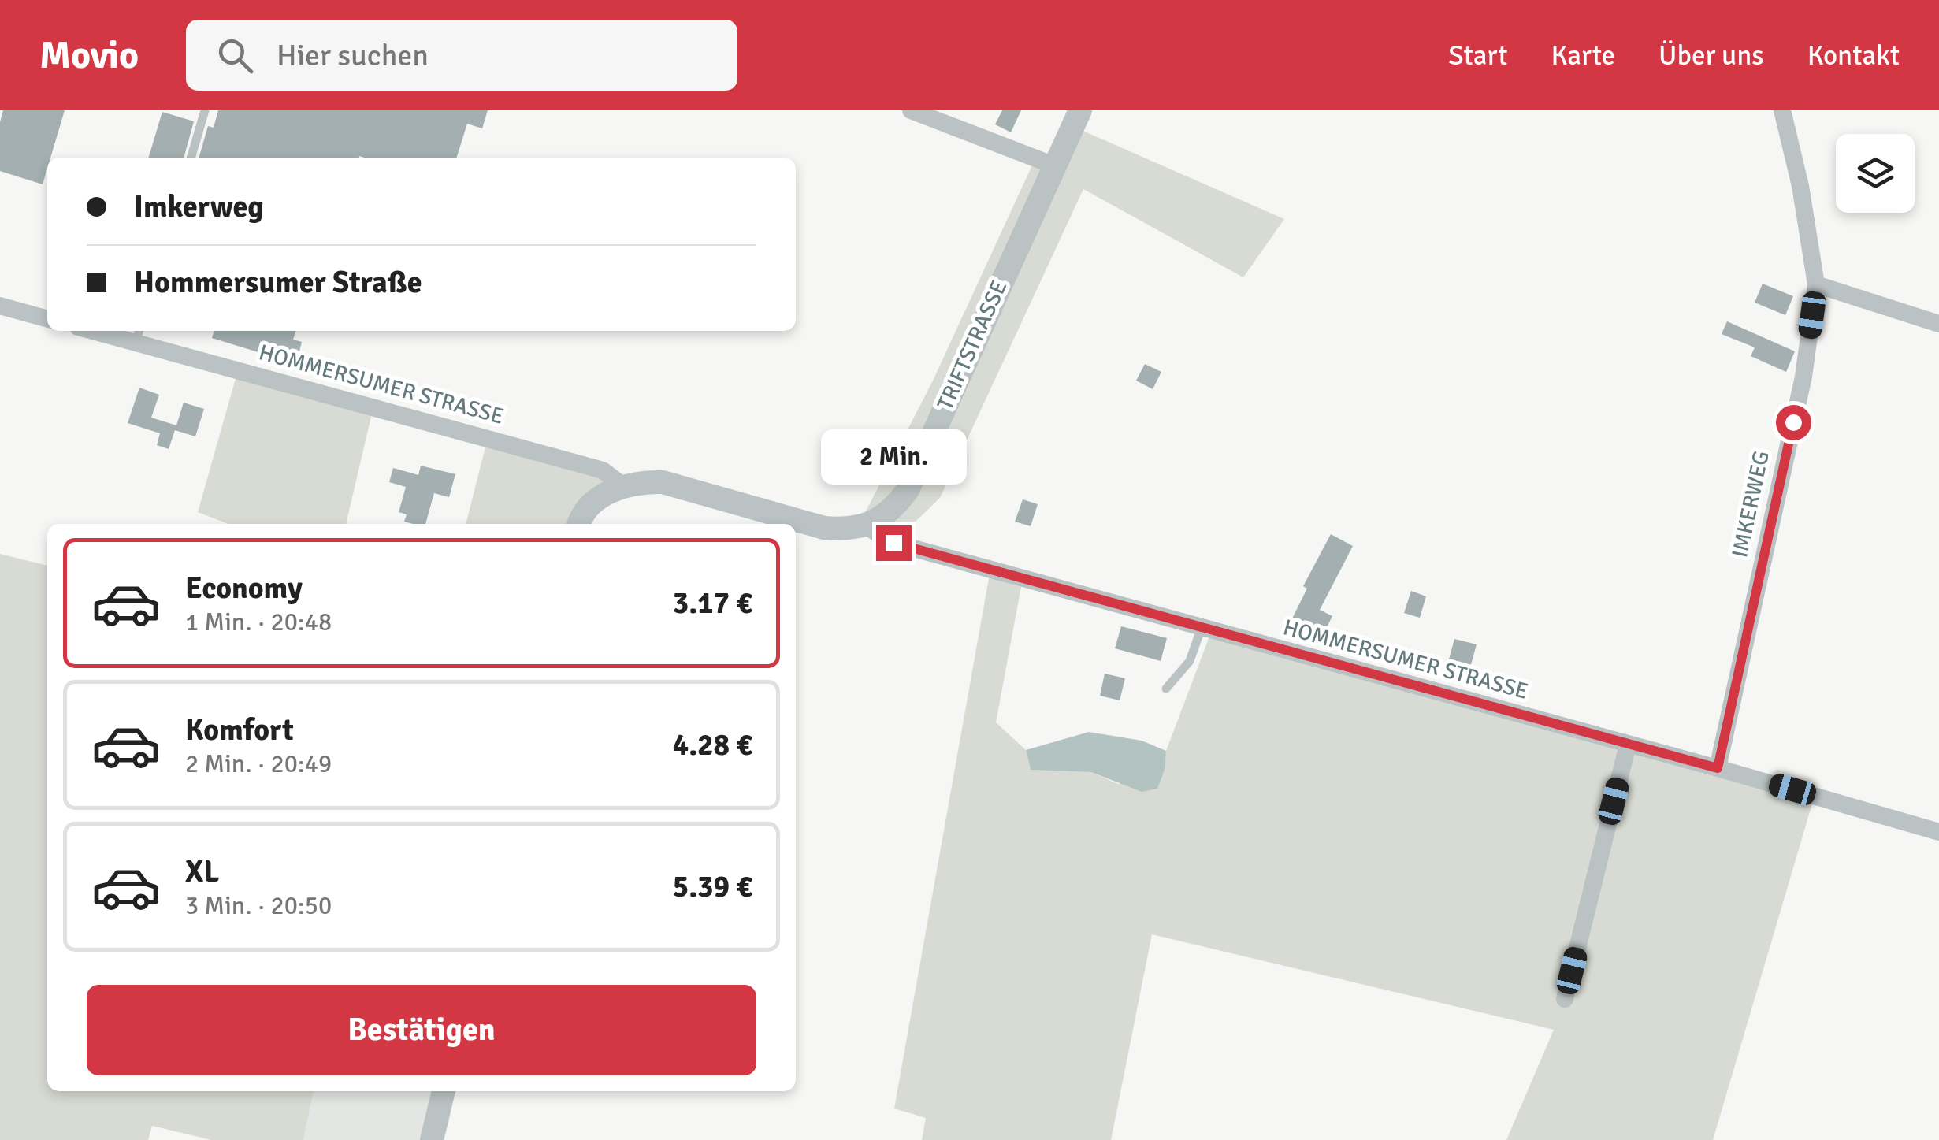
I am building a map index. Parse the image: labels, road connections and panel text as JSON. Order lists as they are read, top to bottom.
{
  "streets": {
    "street": ["TRIFTSTRASSE", "HOMMERSUMER STRASSE", "IMKERWEG"]
  },
  "crossings": [
    ["TRIFTSTRASSE", "HOMMERSUMER STRASSE"],
    ["HOMMERSUMER STRASSE", "IMKERWEG"]
  ],
  "page": {
    "header": "Movio",
    "search": "Hier suchen",
    "nav": [
      "Start",
      "Karte",
      "Über uns",
      "Kontakt"
    ],
    "banner": ["Imkerweg", "Hommersumer Straße"],
    "bubble": "2 Min.",
    "list": [
      {
        "name": "Economy",
        "note": "1 Min. · 20:48",
        "value": "3.17 €"
      },
      {
        "name": "Komfort",
        "note": "2 Min. · 20:49",
        "value": "4.28 €"
      },
      {
        "name": "XL",
        "note": "3 Min. · 20:50",
        "value": "5.39 €"
      }
    ],
    "buttons": "Bestätigen"
  }
}
